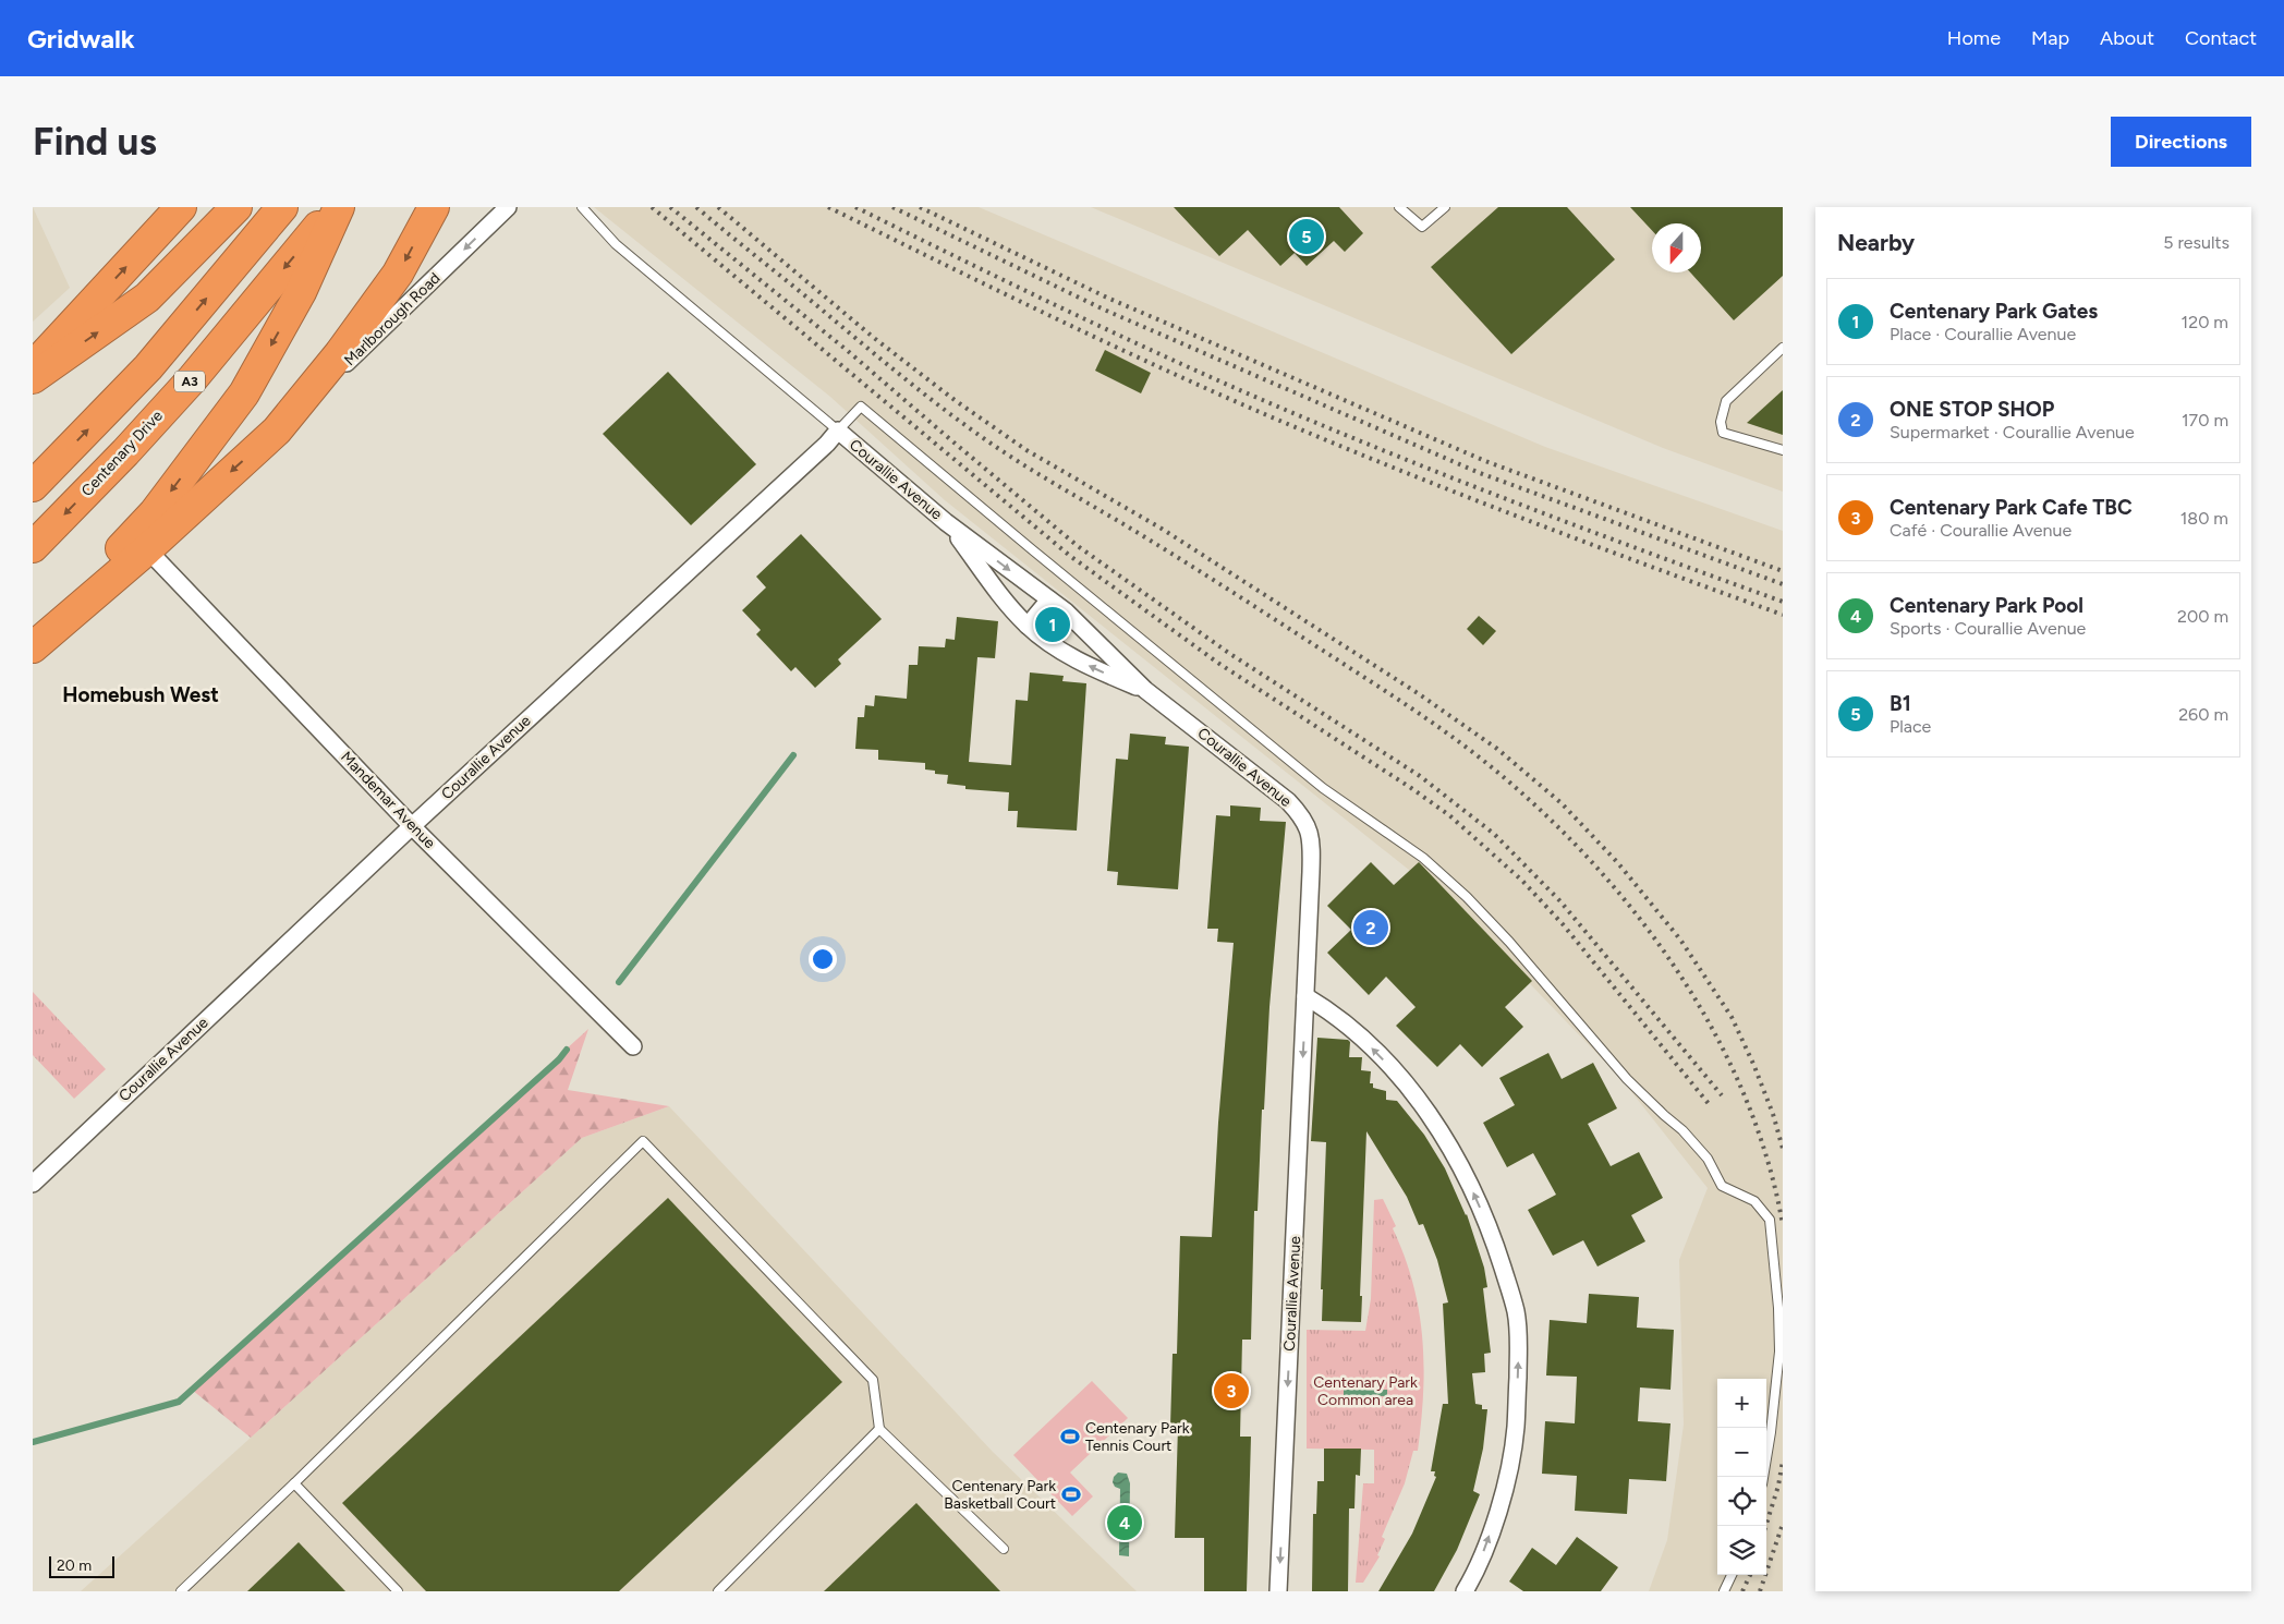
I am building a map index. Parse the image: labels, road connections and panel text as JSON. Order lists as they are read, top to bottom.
{
  "streets": {
    "highway": ["A3", "Centenary Drive"],
    "street": ["Marlborough Road", "Courallie Avenue", "Mandemar Avenue"]
  },
  "crossings": [
    ["Courallie Avenue", "Mandemar Avenue"]
  ],
  "one_way": ["Marlborough Road"],
  "districts": ["Homebush West"],
  "parks": ["Centenary Park Common area"],
  "places": {
    "sports": ["Centenary Park Tennis Court", "Centenary Park Basketball Court"]
  },
  "scale_bar": "20 m",
  "north": "bottom",
  "page": {
    "header": "Gridwalk",
    "nav": [
      "Home",
      "Map",
      "About",
      "Contact"
    ],
    "buttons": "Directions",
    "title": "Find us",
    "heading": ["Nearby", "5 results"],
    "pins": [
      "5",
      "1",
      "2",
      "3",
      "4"
    ],
    "list": [
      {
        "mark": "1",
        "name": "Centenary Park Gates",
        "note": "Place · Courallie Avenue",
        "value": "120 m"
      },
      {
        "mark": "2",
        "name": "ONE STOP SHOP",
        "note": "Supermarket · Courallie Avenue",
        "value": "170 m"
      },
      {
        "mark": "3",
        "name": "Centenary Park Cafe TBC",
        "note": "Café · Courallie Avenue",
        "value": "180 m"
      },
      {
        "mark": "4",
        "name": "Centenary Park Pool",
        "note": "Sports · Courallie Avenue",
        "value": "200 m"
      },
      {
        "mark": "5",
        "name": "B1",
        "note": "Place",
        "value": "260 m"
      }
    ],
    "map_buttons": ["+", "−"],
    "scale": "20 m"
  }
}
